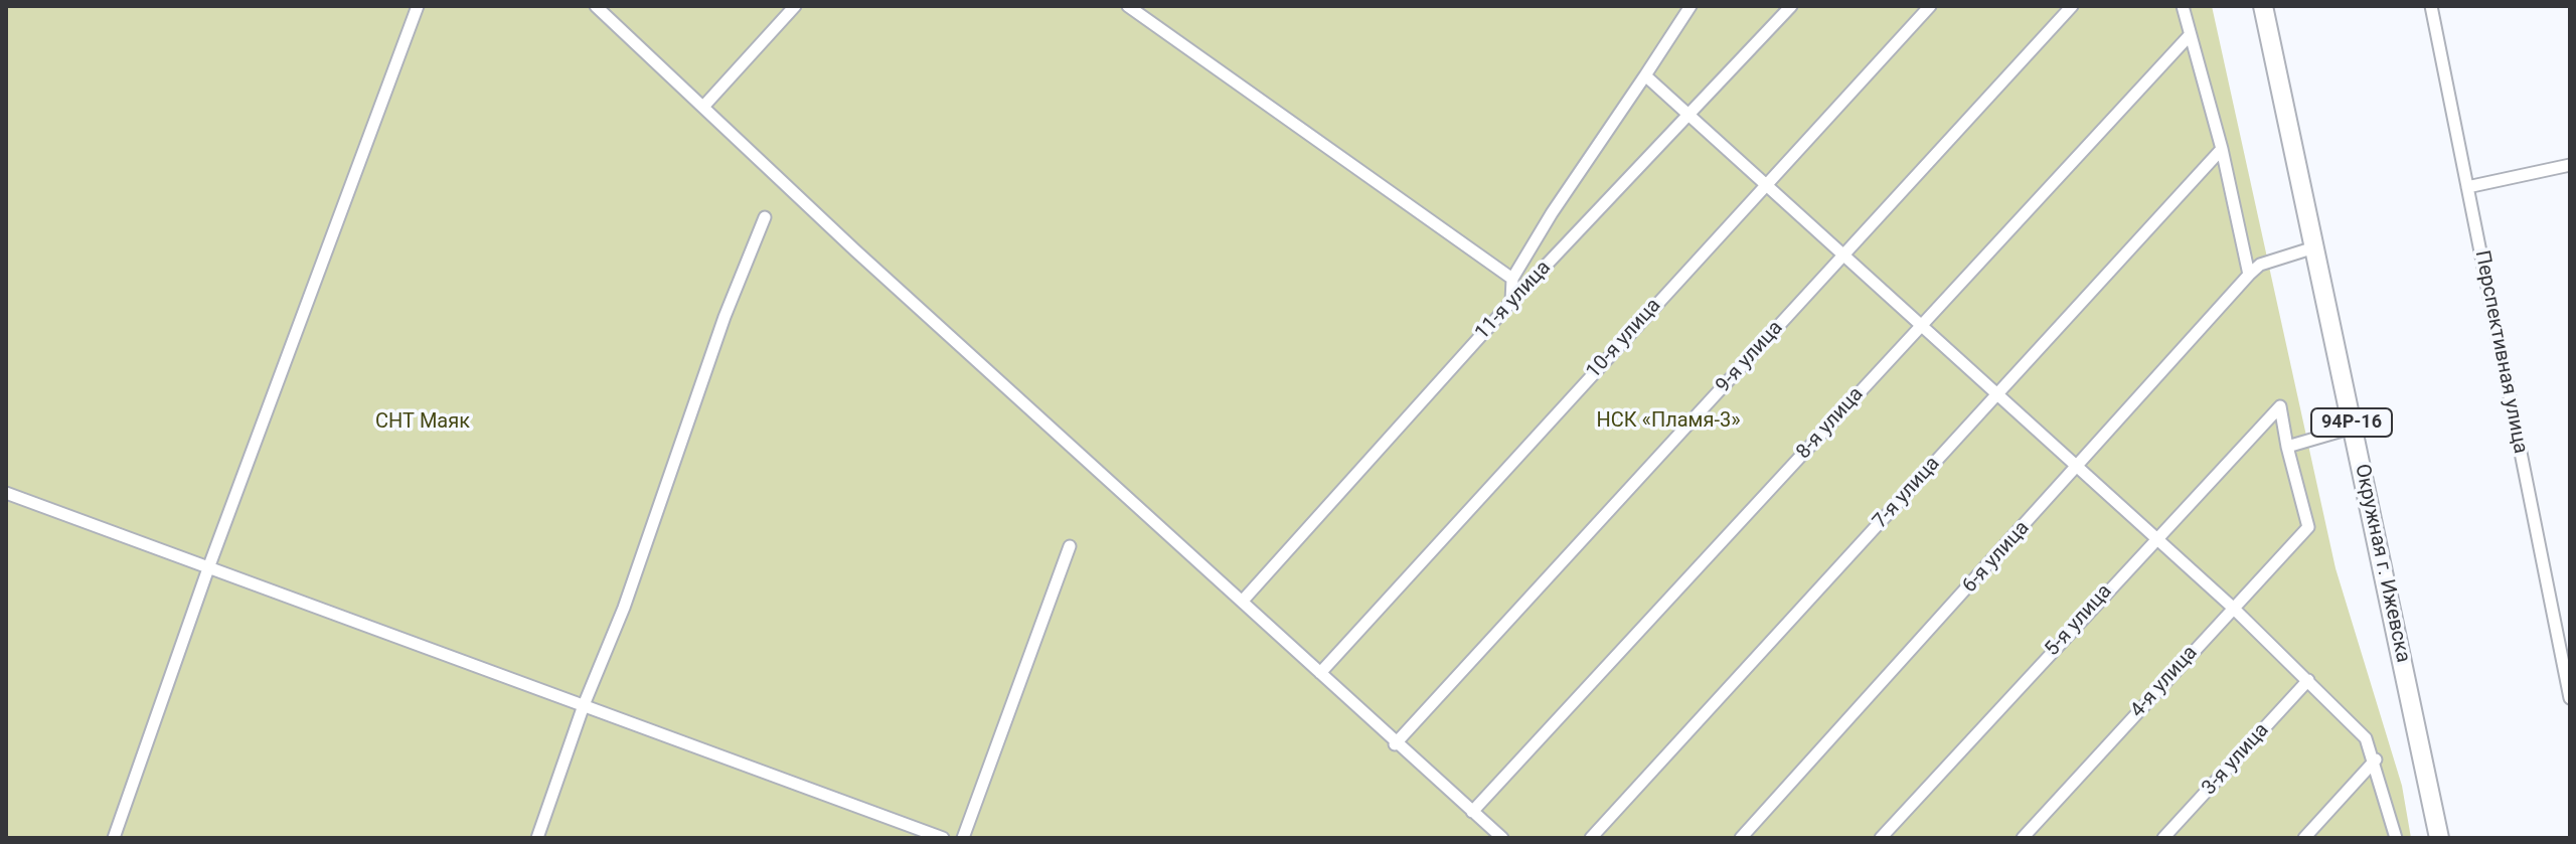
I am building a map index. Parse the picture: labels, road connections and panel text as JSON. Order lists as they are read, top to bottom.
{
  "streets": {
    "main road": ["94Р-16", "Окружная г. Ижевска"],
    "street": [
      "11-я улица",
      "10-я улица",
      "Перспективная улица",
      "9-я улица",
      "8-я улица",
      "7-я улица",
      "6-я улица",
      "5-я улица",
      "4-я улица",
      "3-я улица"
    ]
  },
  "crossings": [
    ["5-я улица", "4-я улица"]
  ],
  "parks": ["НСК «Пламя-3»", "СНТ Маяк"]
}
